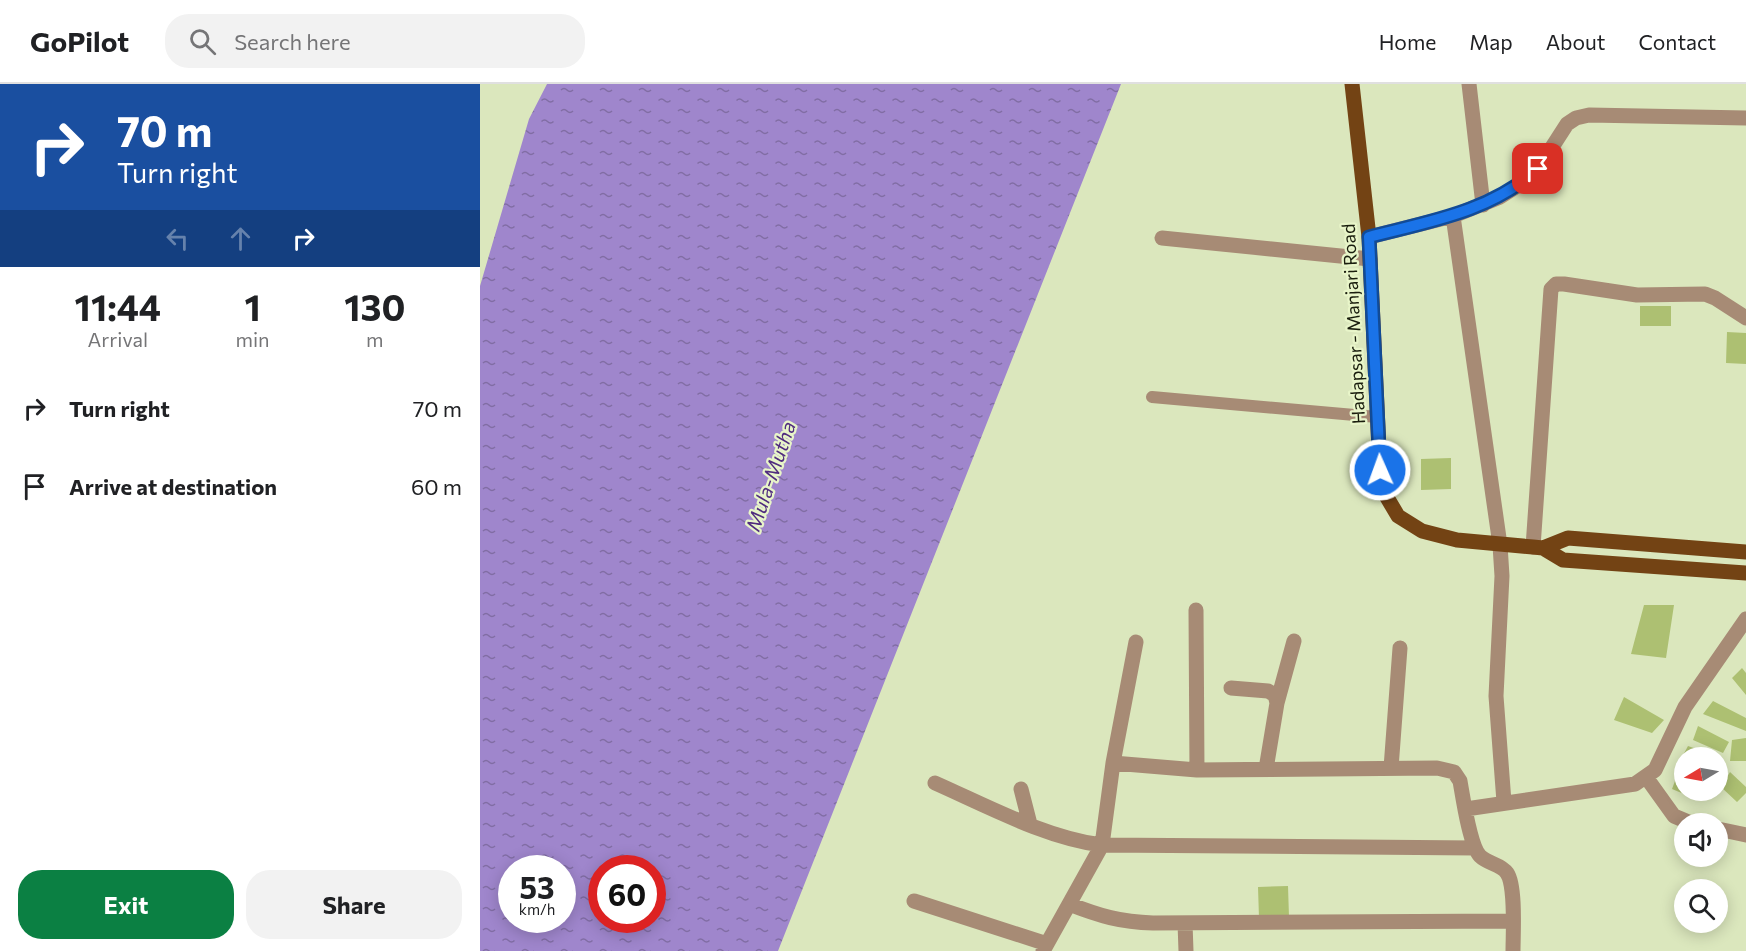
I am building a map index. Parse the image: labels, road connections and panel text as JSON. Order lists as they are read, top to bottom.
{
  "streets": {
    "main road": ["Hadapsar - Manjari Road"]
  },
  "water": ["Mula-Mutha"],
  "north": "left",
  "page": {
    "header": "GoPilot",
    "search": "Search here",
    "nav": [
      "Home",
      "Map",
      "About",
      "Contact"
    ],
    "turn": ["70 m", "Turn right"],
    "eta": [
      "11:44",
      "Arrival",
      "1",
      "min",
      "130",
      "m"
    ],
    "list": [
      {
        "name": "Turn right",
        "value": "70 m"
      },
      {
        "name": "Arrive at destination",
        "value": "60 m"
      }
    ],
    "speed": "53 km/h",
    "limit": "60",
    "buttons": ["Exit", "Share"]
  }
}
